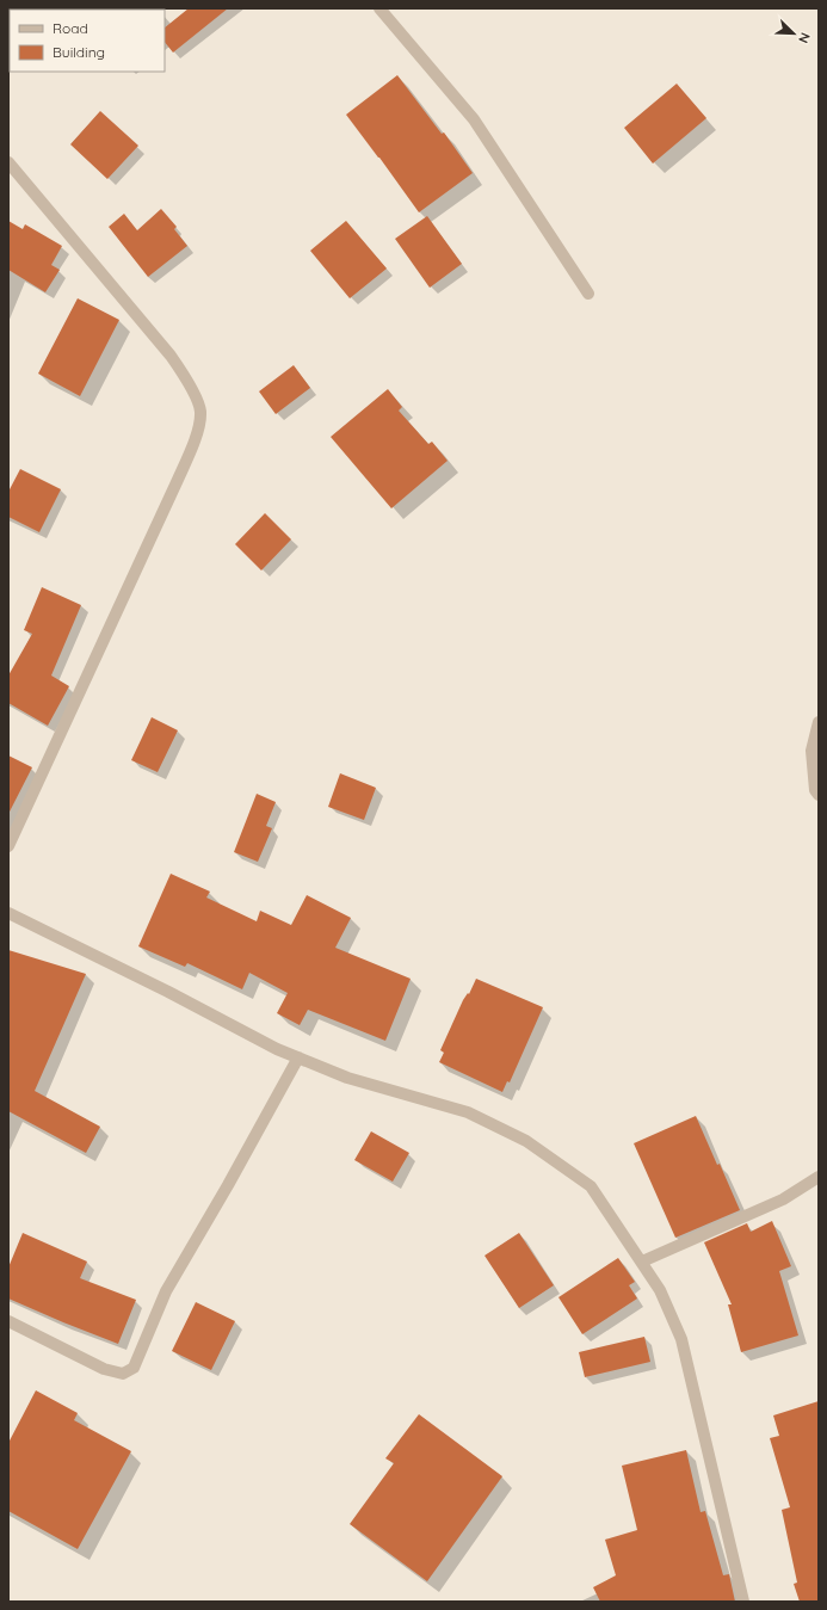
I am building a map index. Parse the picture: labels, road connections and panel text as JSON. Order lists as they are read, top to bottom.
{
  "legend": ["Road", "Building"],
  "north": "bottom right"
}
